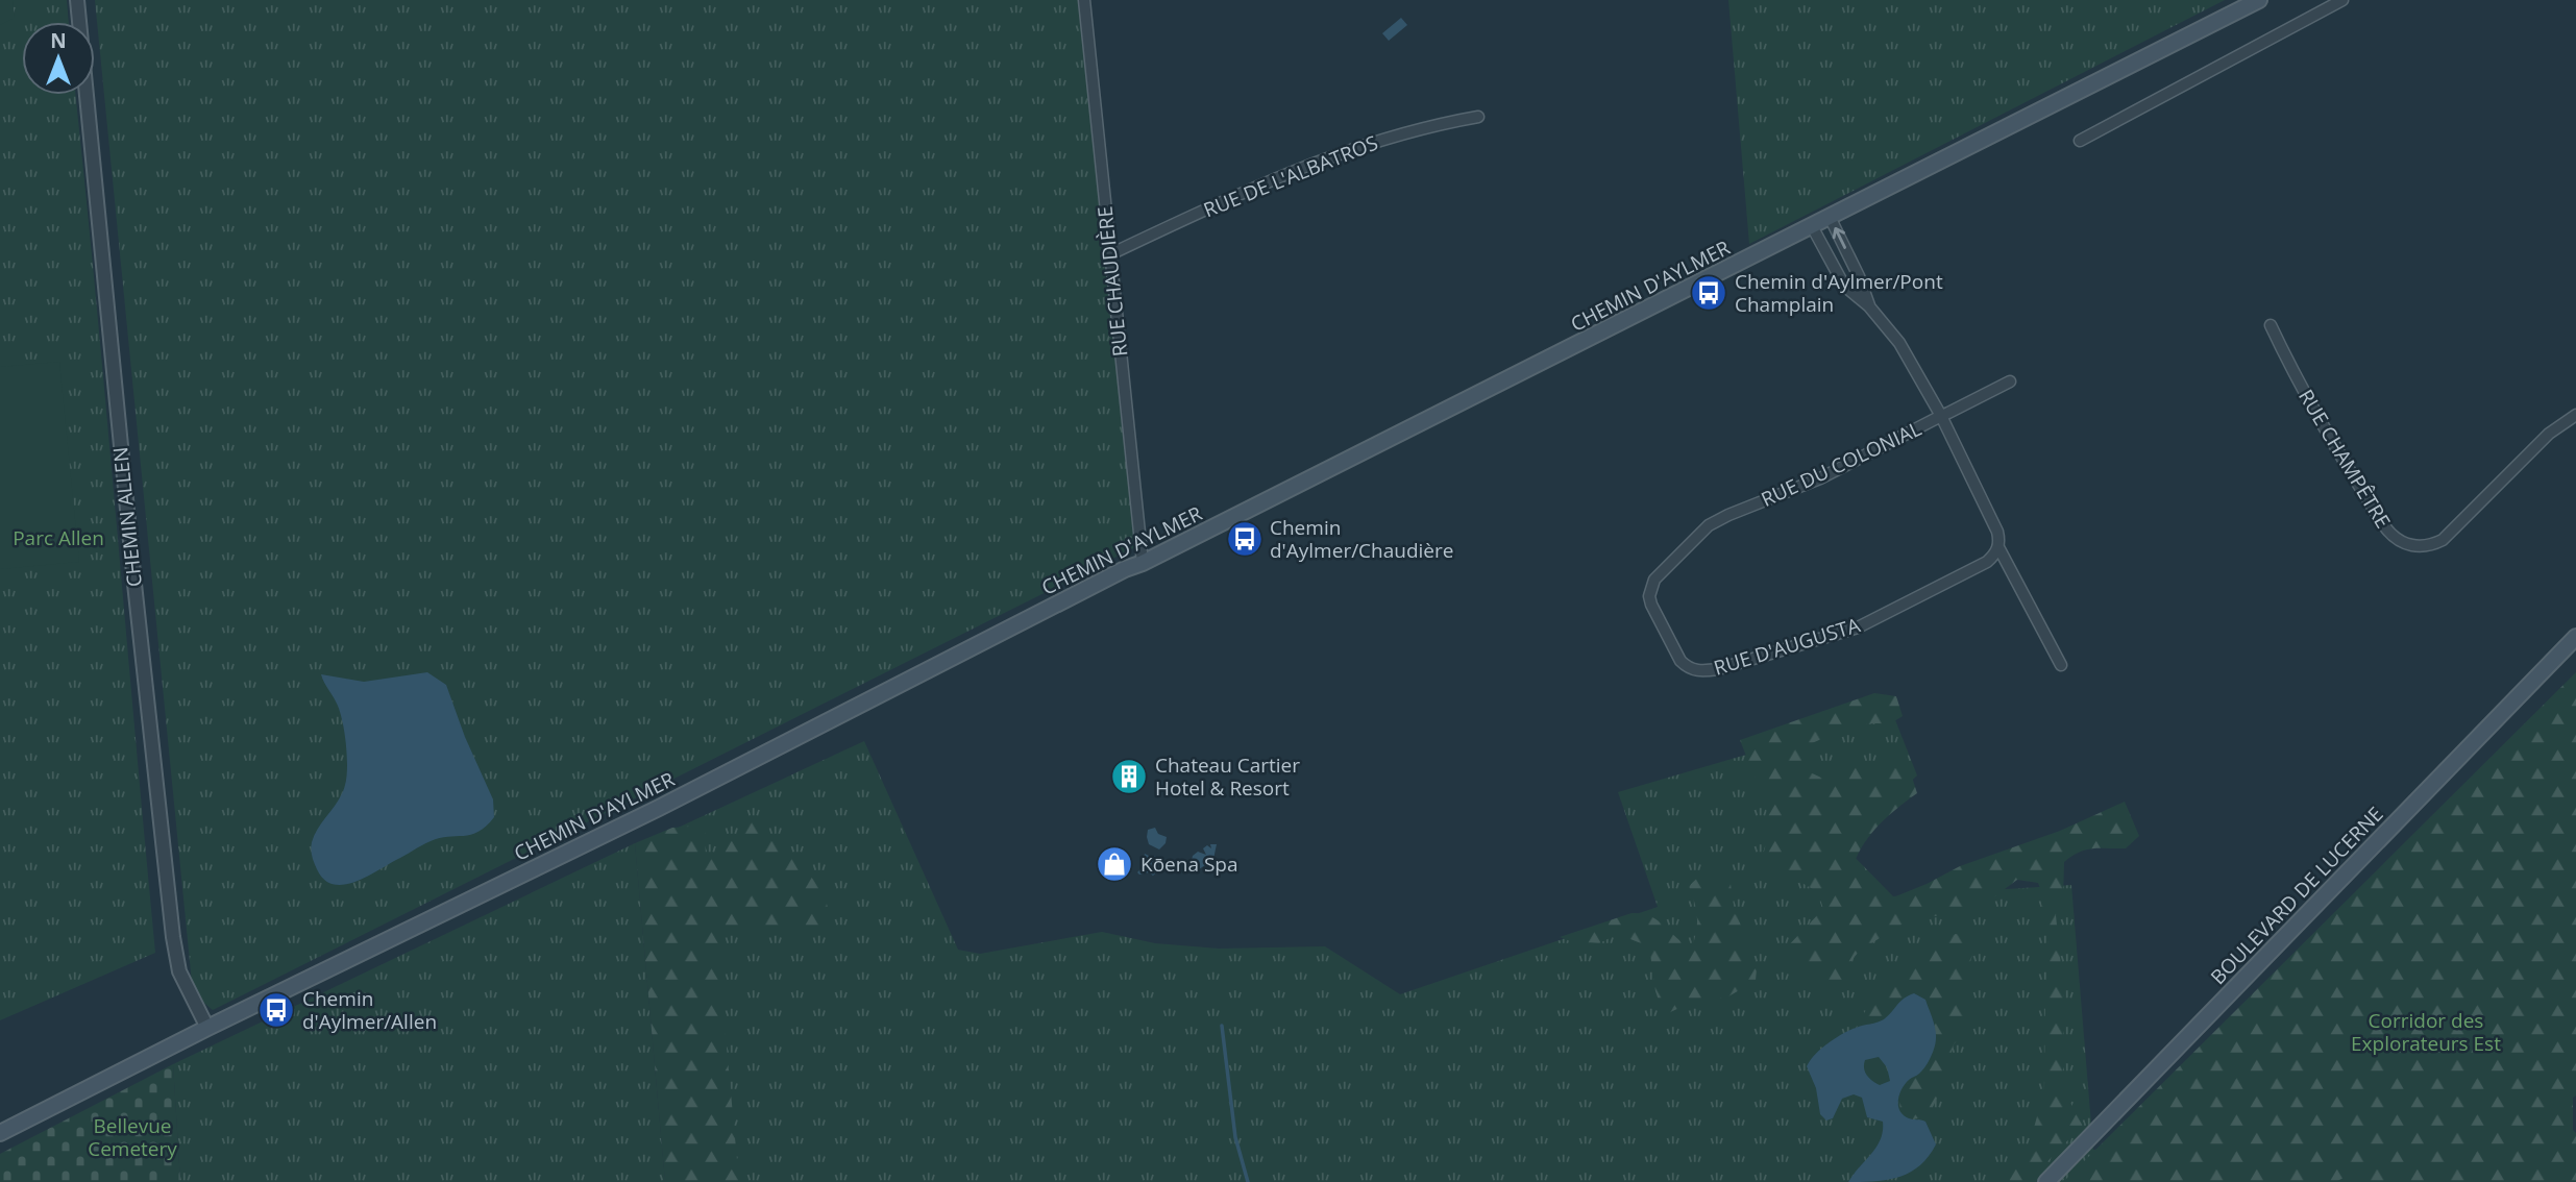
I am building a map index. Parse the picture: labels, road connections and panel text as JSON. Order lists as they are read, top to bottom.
{
  "streets": {
    "main road": ["CHEMIN D'AYLMER", "BOULEVARD DE LUCERNE"],
    "street": [
      "RUE DE L'ALBATROS",
      "RUE CHAUDIÈRE",
      "RUE CHAMPÊTRE",
      "RUE DU COLONIAL",
      "CHEMIN ALLEN",
      "RUE D'AUGUSTA"
    ]
  },
  "crossings": [
    ["RUE DE L'ALBATROS", "RUE CHAUDIÈRE"],
    ["RUE CHAUDIÈRE", "CHEMIN D'AYLMER"],
    ["CHEMIN D'AYLMER", "CHEMIN ALLEN"],
    ["RUE DU COLONIAL", "RUE D'AUGUSTA"]
  ],
  "parks": ["Parc Allen", "Corridor des Explorateurs Est", "Bellevue Cemetery"],
  "places": {
    "bus stop": ["Chemin d'Aylmer/Pont Champlain", "Chemin d'Aylmer/Chaudière", "Chemin d'Aylmer/Allen"],
    "building": ["Chateau Cartier Hotel & Resort"],
    "shop": ["Kōena Spa"]
  },
  "north": "top"
}
